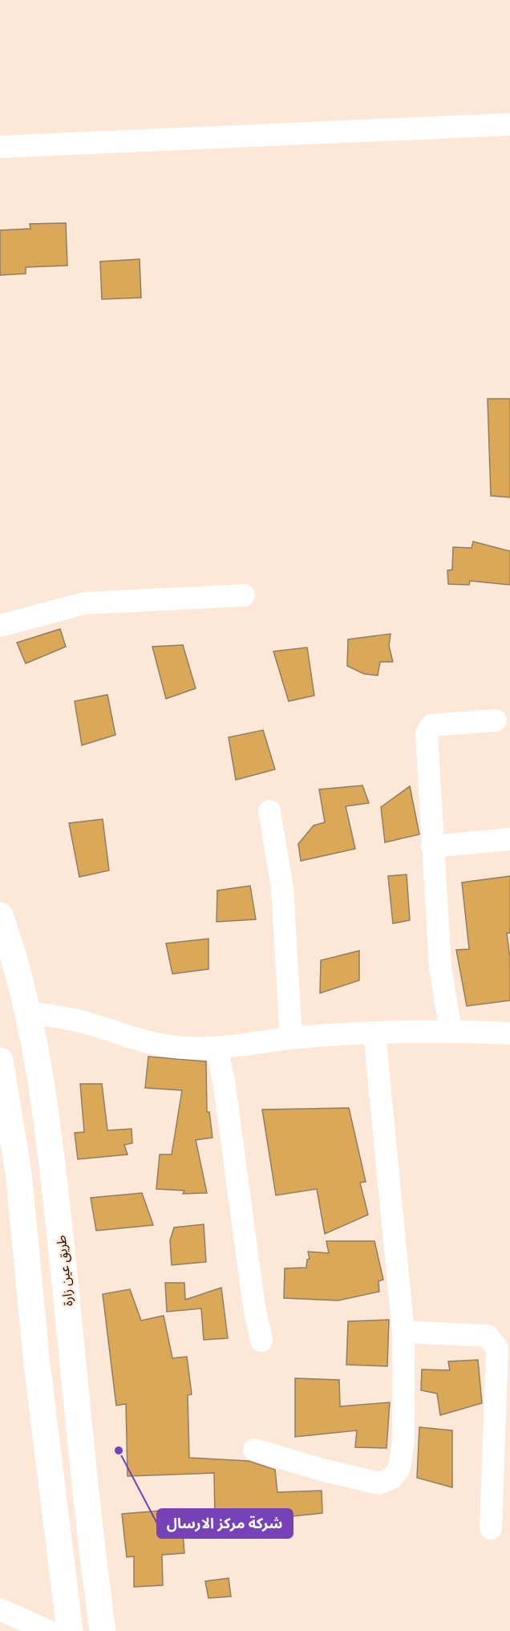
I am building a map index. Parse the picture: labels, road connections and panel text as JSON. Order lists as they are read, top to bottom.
{
  "streets": {
    "main road": ["طريق عين زارة"]
  },
  "places": ["شركة مركز الارسال"]
}
